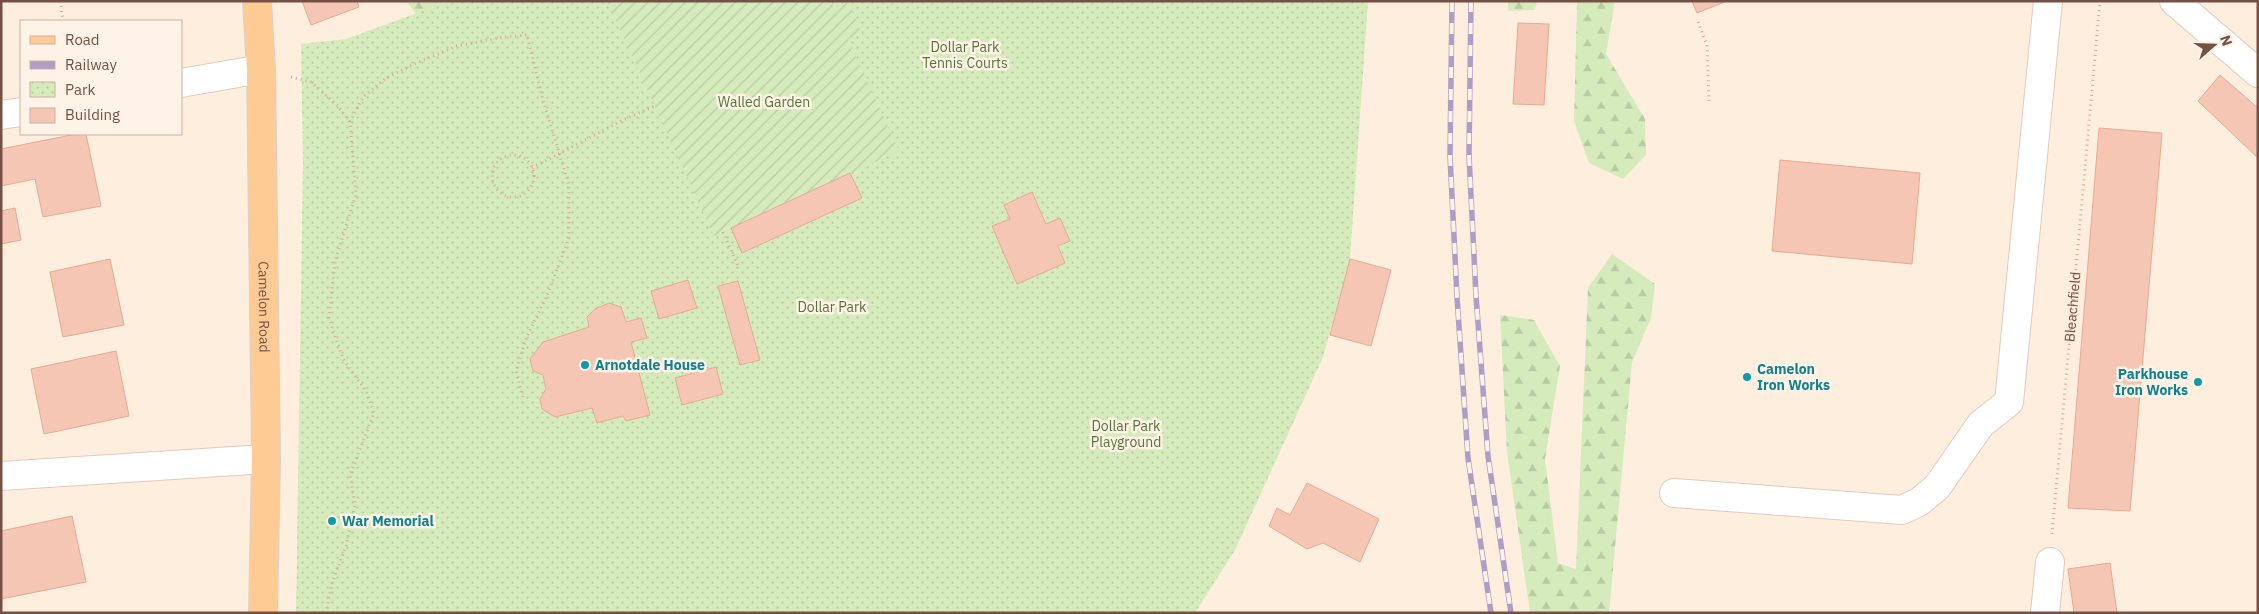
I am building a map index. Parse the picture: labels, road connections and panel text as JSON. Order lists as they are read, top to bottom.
{
  "streets": {
    "main road": ["Camelon Road"],
    "path": ["Bleachfield"]
  },
  "parks": [
    "Dollar Park Tennis Courts",
    "Walled Garden",
    "Dollar Park",
    "Dollar Park Playground"
  ],
  "places": [
    "Arnotdale House",
    "Camelon Iron Works",
    "Parkhouse Iron Works",
    "War Memorial"
  ],
  "legend": [
    "Road",
    "Railway",
    "Park",
    "Building"
  ],
  "north": "right"
}
